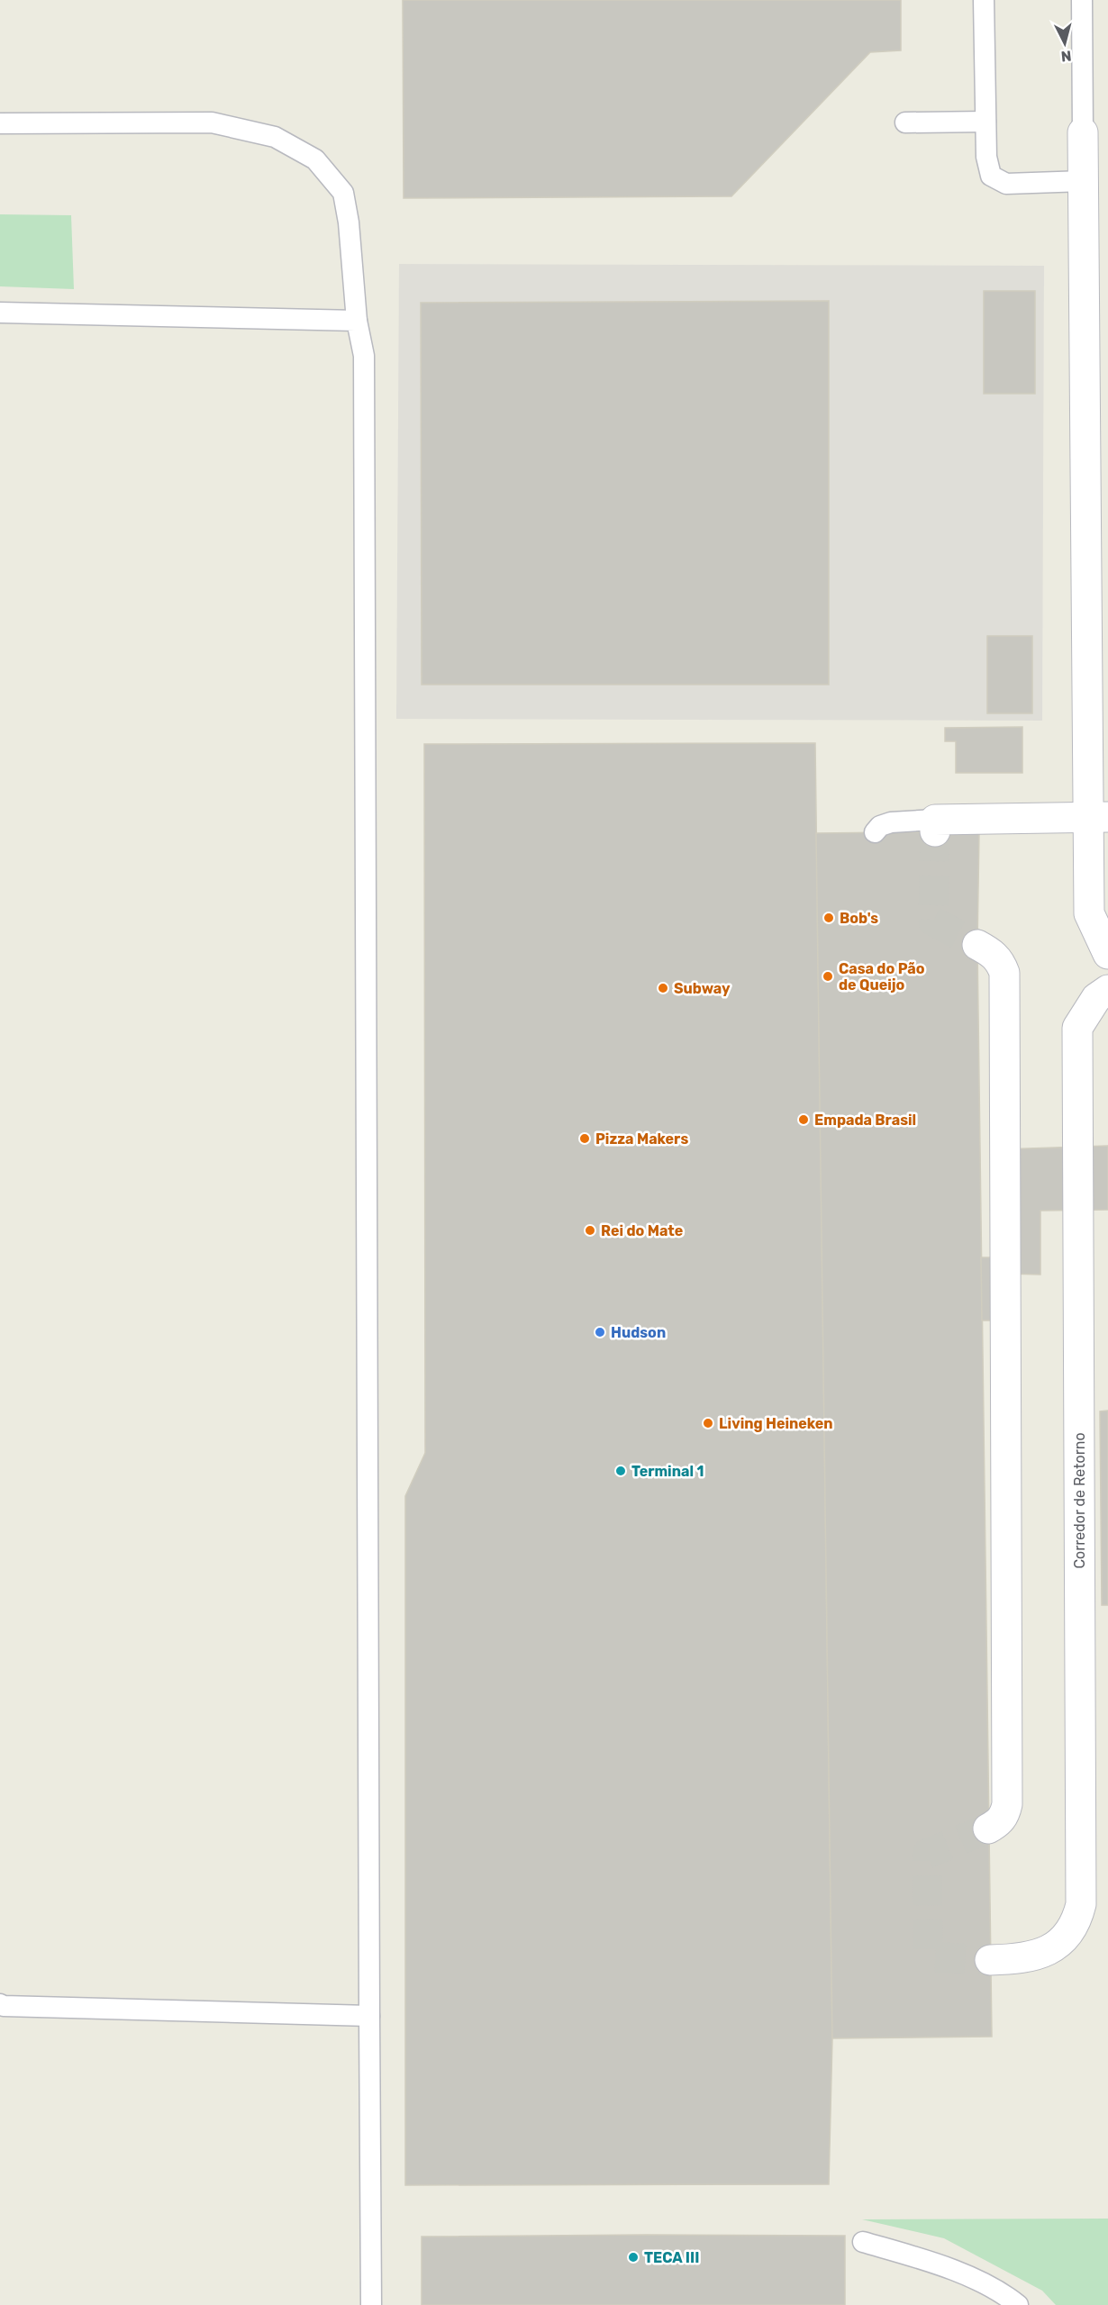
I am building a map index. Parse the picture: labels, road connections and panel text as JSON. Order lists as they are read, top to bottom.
{
  "streets": {
    "street": ["Corredor de Retorno"]
  },
  "places": [
    "Bob's",
    "Casa do Pão de Queijo",
    "Subway",
    "Empada Brasil",
    "Pizza Makers",
    "Rei do Mate",
    "Hudson",
    "Living Heineken",
    "Terminal 1",
    "TECA III"
  ],
  "north": "bottom"
}
